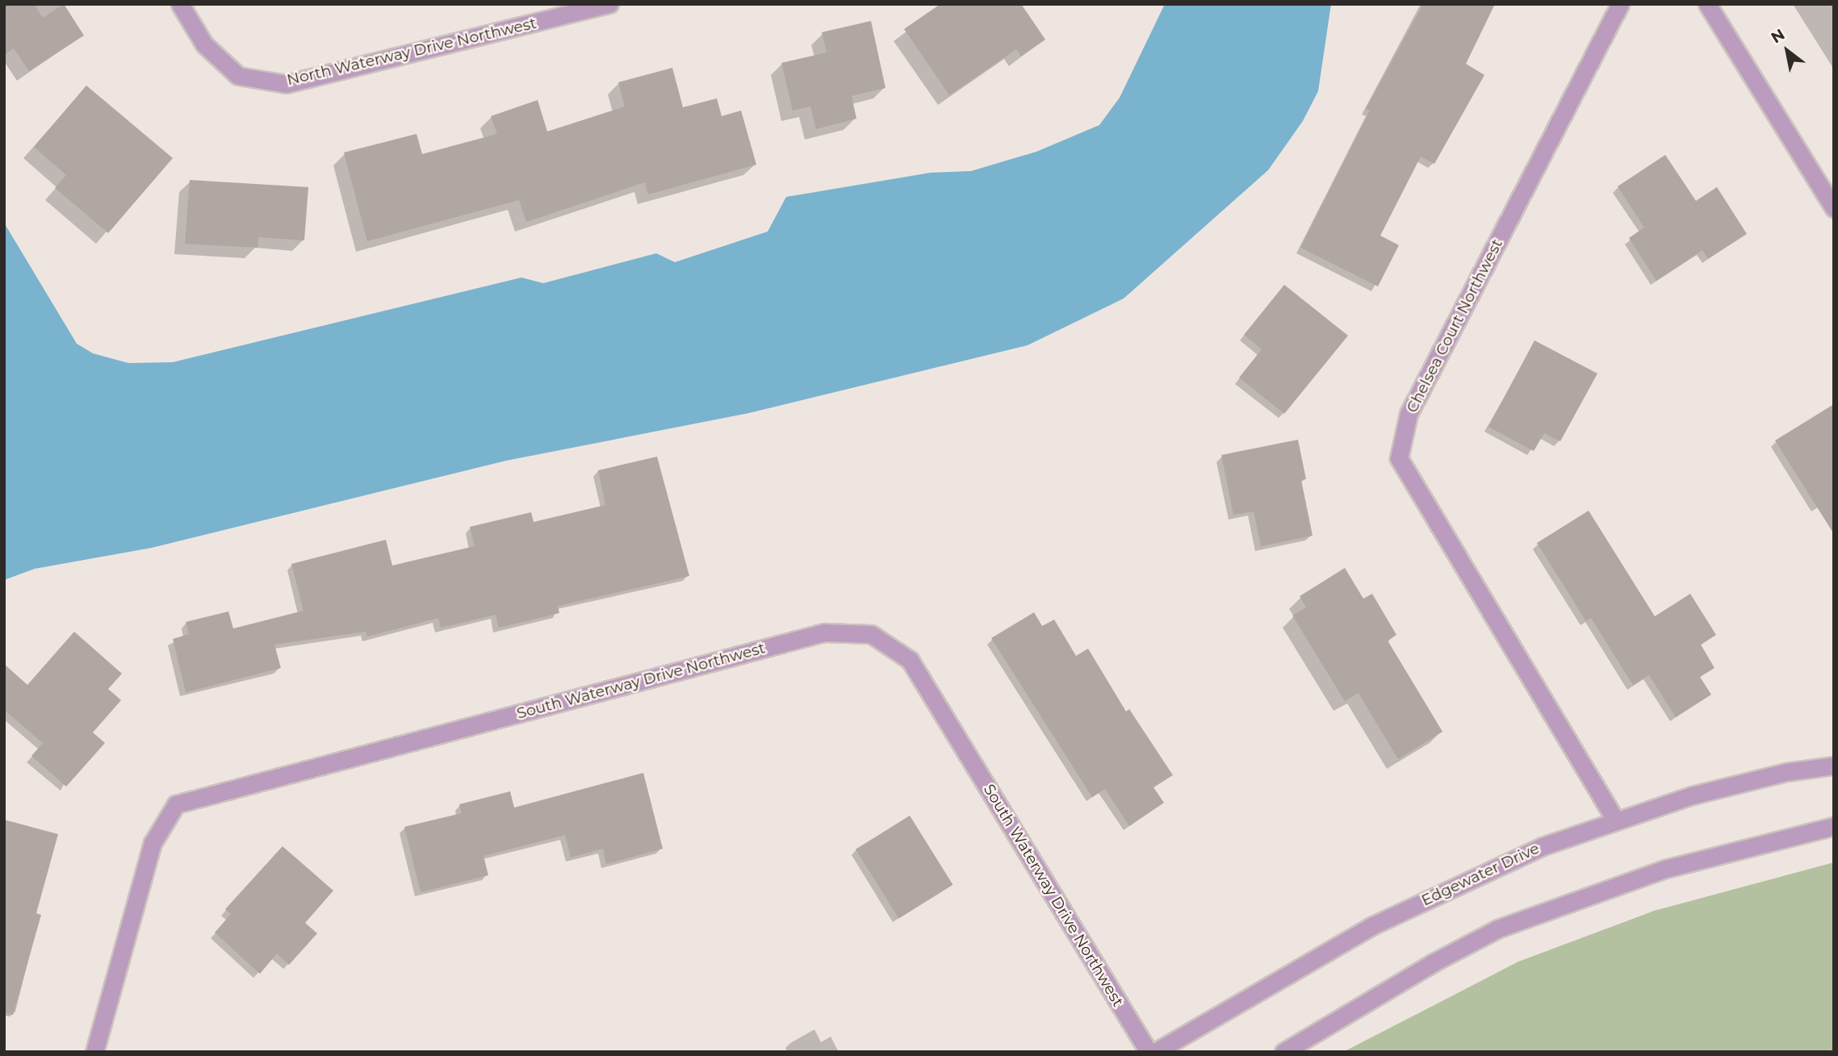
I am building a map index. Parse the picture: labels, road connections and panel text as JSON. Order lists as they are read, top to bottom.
{
  "streets": {
    "street": [
      "North Waterway Drive Northwest",
      "Chelsea Court Northwest",
      "South Waterway Drive Northwest",
      "Edgewater Drive"
    ]
  },
  "crossings": [
    ["Chelsea Court Northwest", "Edgewater Drive"]
  ],
  "north": "top left"
}
